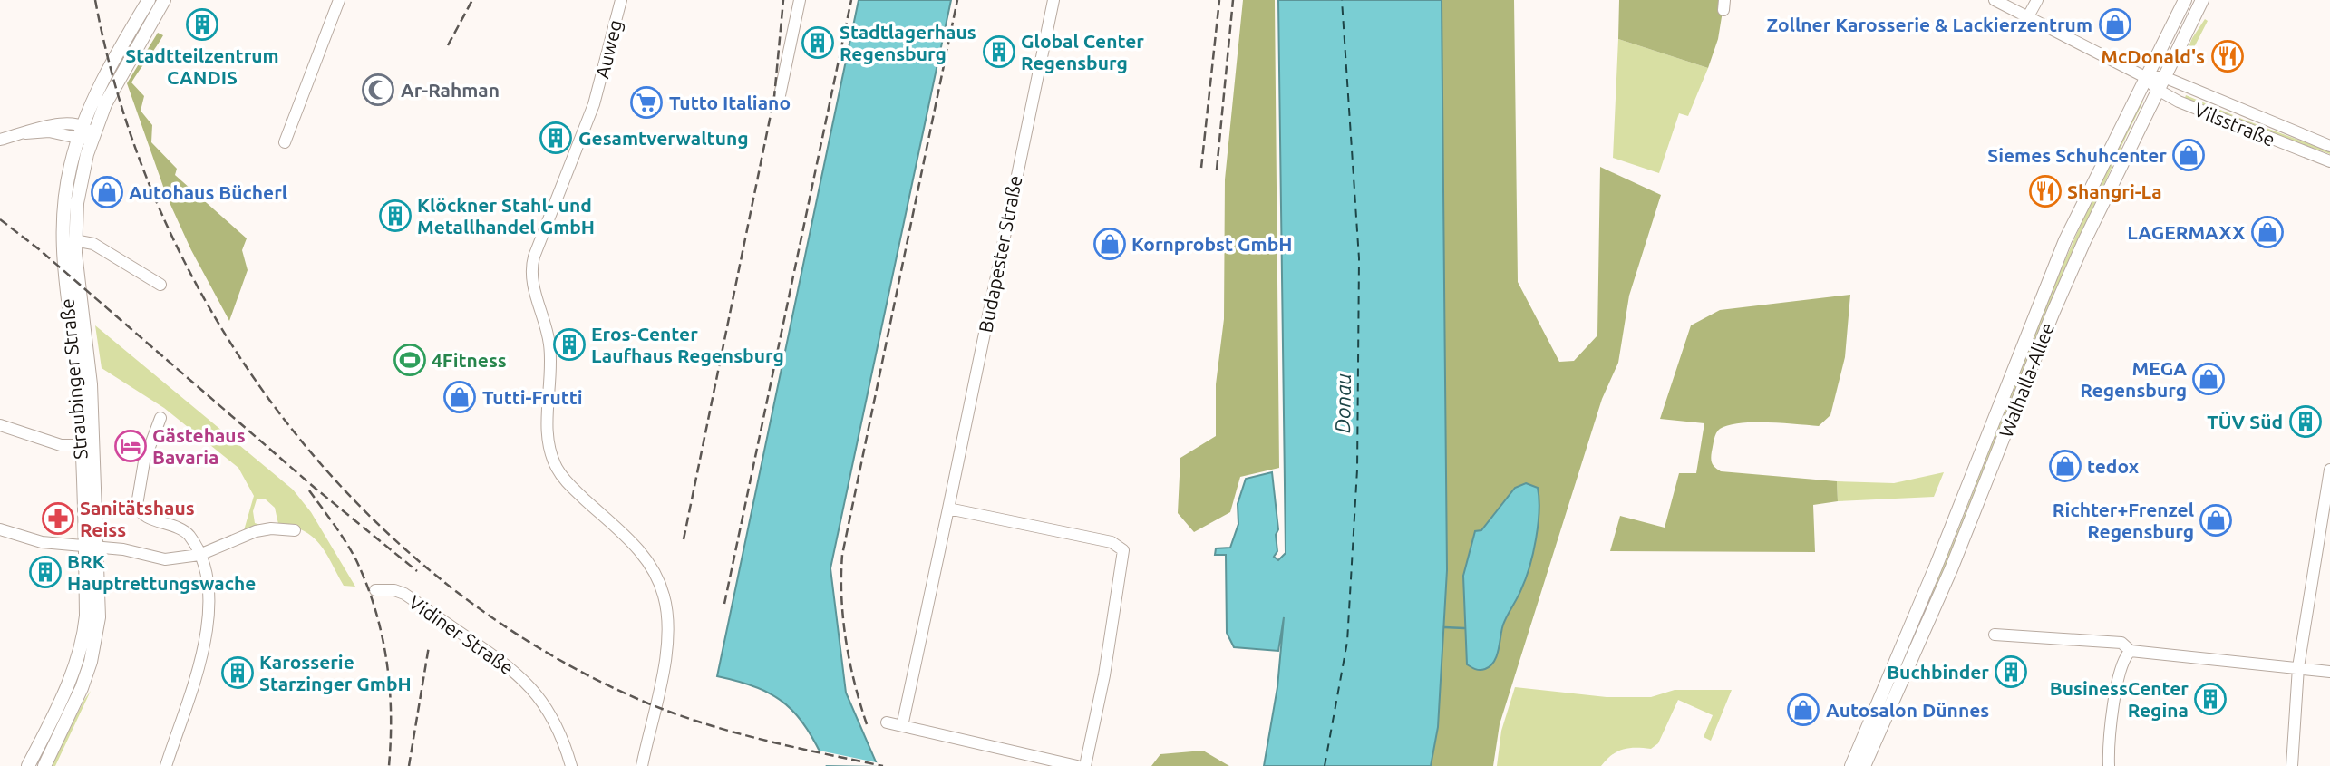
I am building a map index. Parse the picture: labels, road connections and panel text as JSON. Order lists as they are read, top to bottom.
{
  "streets": {
    "main road": ["Straubinger Straße", "Walhalla-Allee"],
    "street": [
      "Auweg",
      "Vilsstraße",
      "Budapester Straße",
      "Vidiner Straße"
    ]
  },
  "crossings": [
    ["Vilsstraße", "Walhalla-Allee"]
  ],
  "water": ["Donau"],
  "places": {
    "building": [
      "Stadtteilzentrum CANDIS",
      "Stadtlagerhaus Regensburg",
      "Global Center Regensburg",
      "Gesamtverwaltung",
      "Klöckner Stahl- und Metallhandel GmbH",
      "Eros-Center Laufhaus Regensburg",
      "TÜV Süd",
      "BRK Hauptrettungswache",
      "Buchbinder",
      "Karosserie Starzinger GmbH",
      "BusinessCenter Regina"
    ],
    "shop": [
      "Zollner Karosserie & Lackierzentrum",
      "Siemes Schuhcenter",
      "Autohaus Bücherl",
      "LAGERMAXX",
      "Kornprobst GmbH",
      "MEGA Regensburg",
      "Tutti-Frutti",
      "tedox",
      "Richter+Frenzel Regensburg",
      "Autosalon Dünnes"
    ],
    "restaurant": ["McDonald's", "Shangri-La"],
    "mosque": ["Ar-Rahman"],
    "supermarket": ["Tutto Italiano"],
    "sports": ["4Fitness"],
    "hotel": ["Gästehaus Bavaria"],
    "pharmacy": ["Sanitätshaus Reiss"]
  }
}
